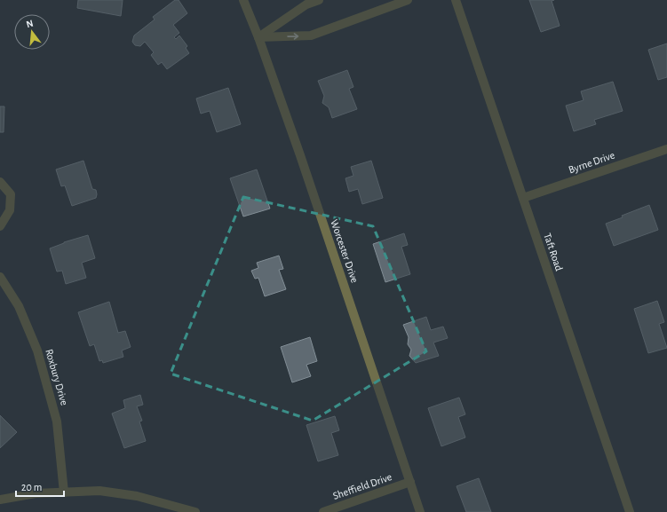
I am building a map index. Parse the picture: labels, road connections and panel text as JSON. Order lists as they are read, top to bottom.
{
  "streets": {
    "street": [
      "Byrne Drive",
      "Worcester Drive",
      "Taft Road",
      "Roxbury Drive",
      "Sheffield Drive"
    ]
  },
  "crossings": [
    ["Byrne Drive", "Taft Road"],
    ["Worcester Drive", "Sheffield Drive"]
  ],
  "scale_bar": "20 m",
  "north": "top"
}
